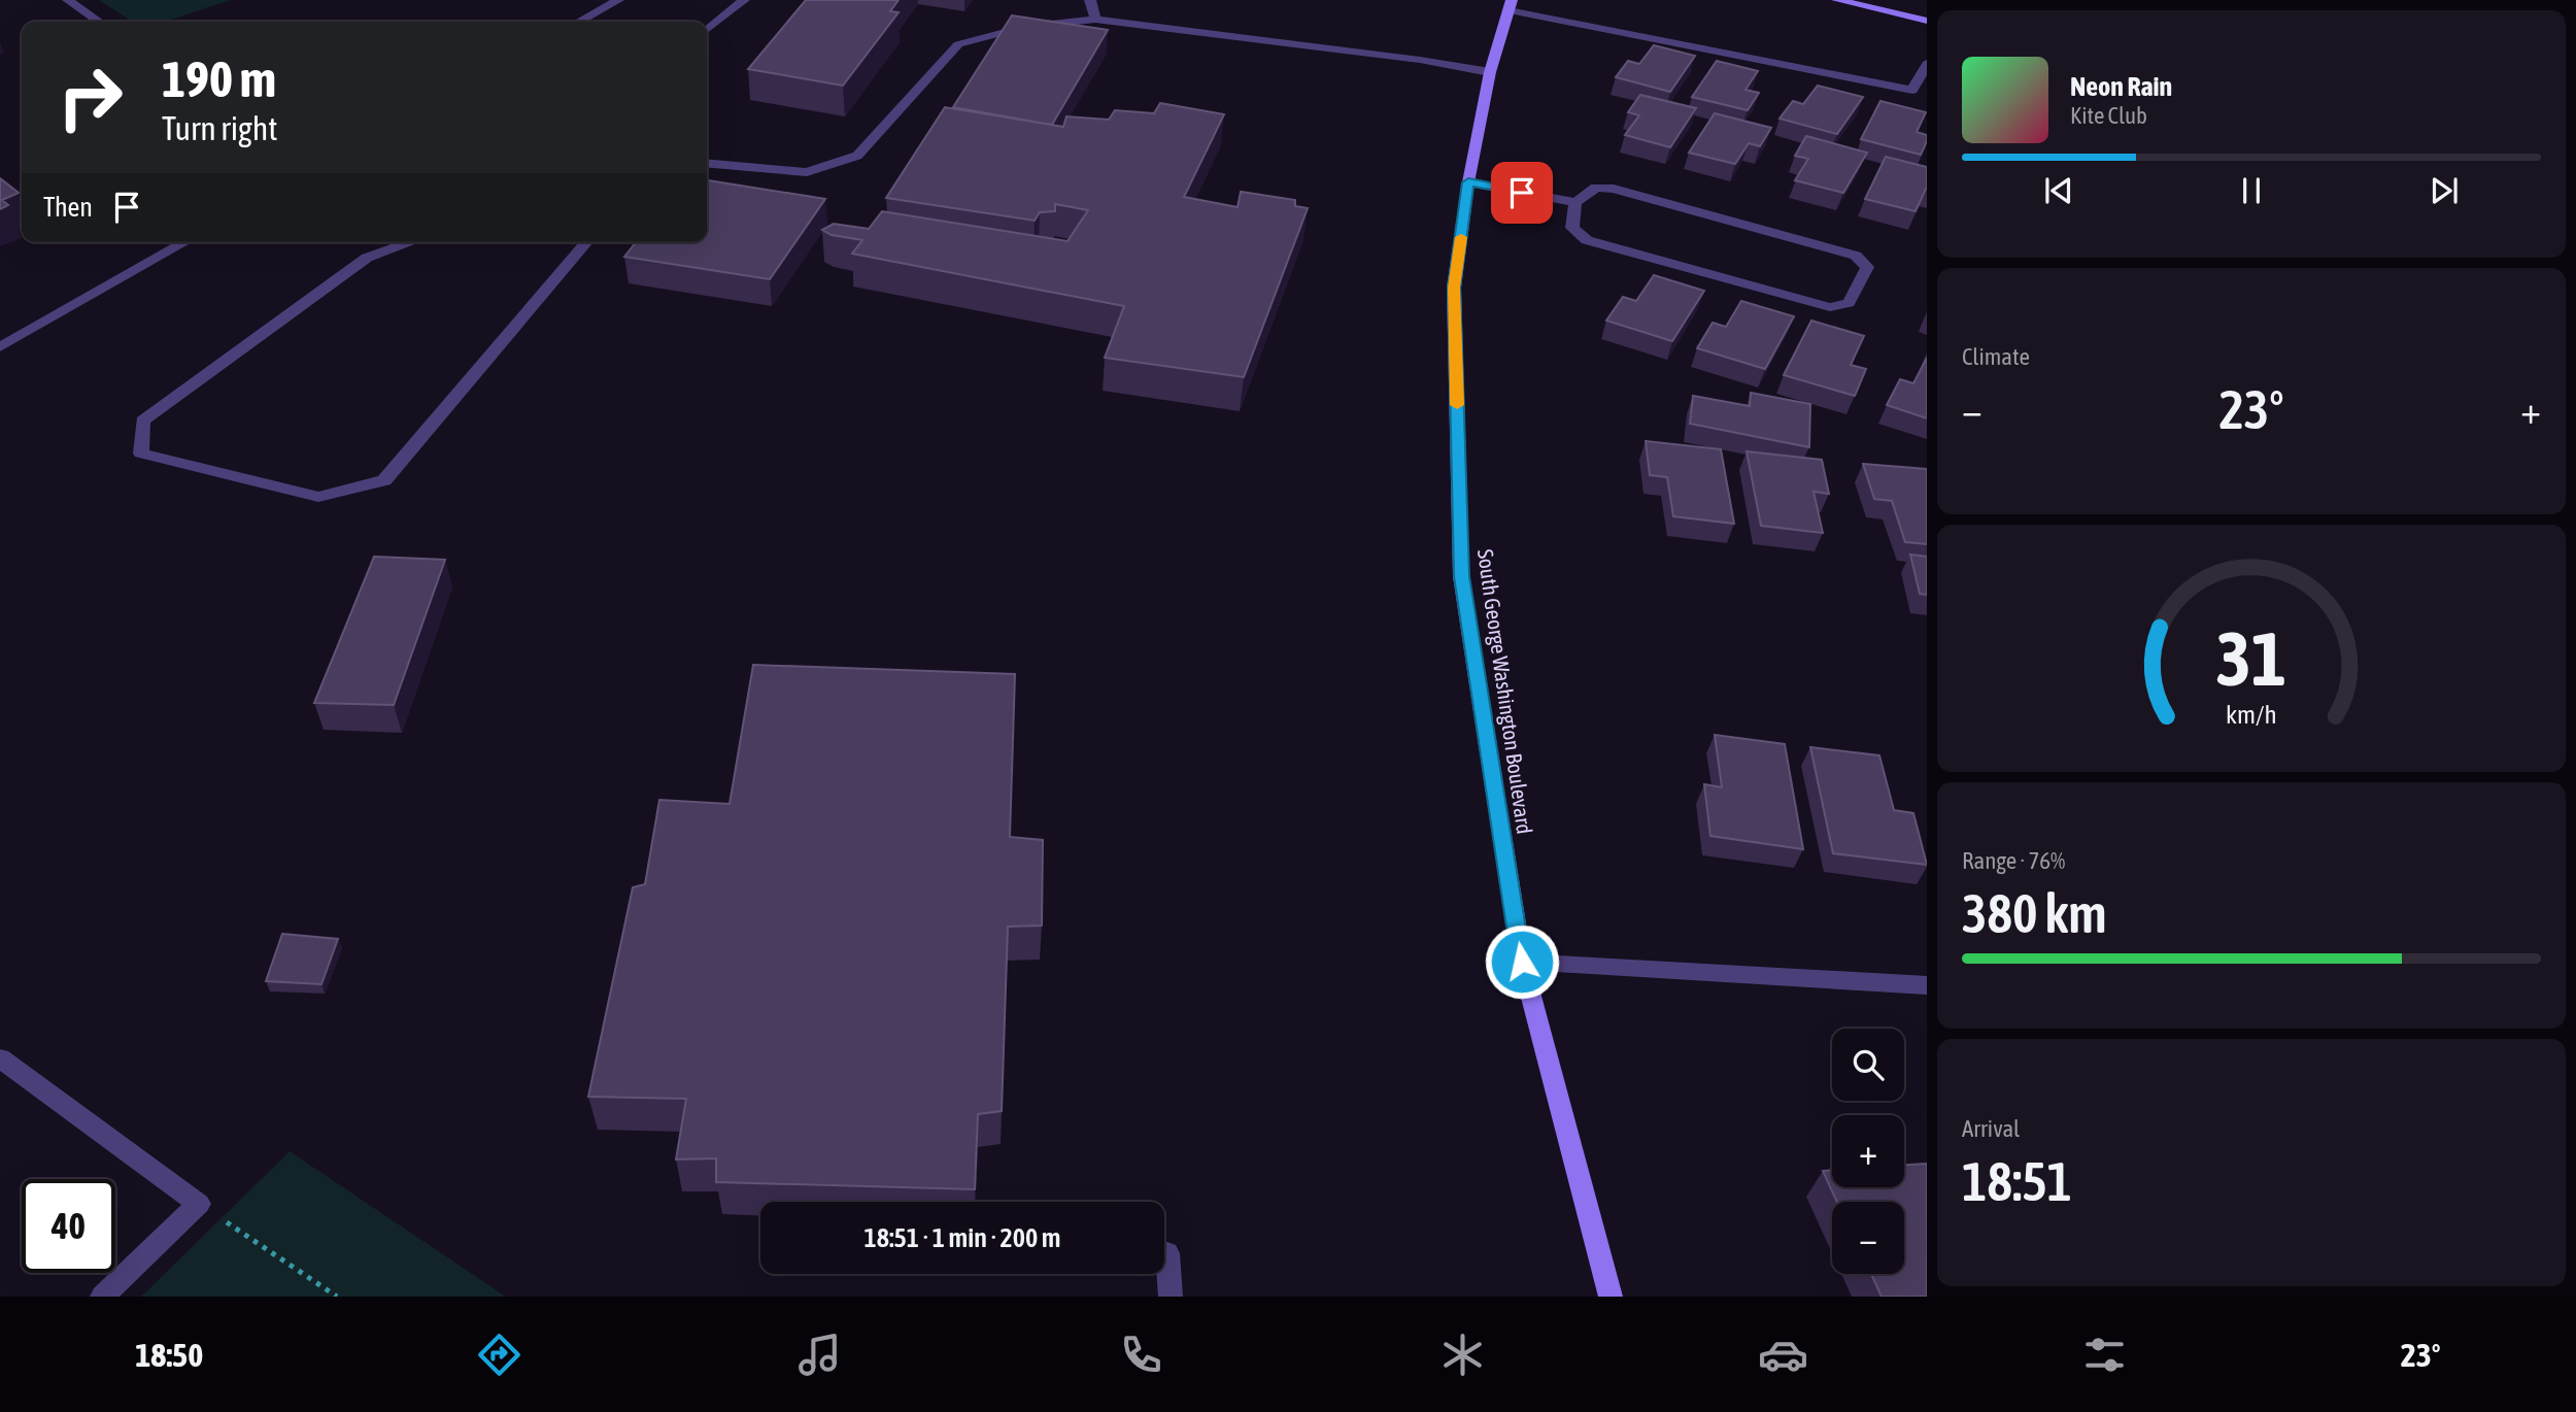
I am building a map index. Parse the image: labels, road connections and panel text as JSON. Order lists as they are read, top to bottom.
{
  "streets": {
    "street": ["South George Washington Boulevard"]
  },
  "page": {
    "turn": ["190 m", "Turn right"],
    "song": ["Neon Rain", "Kite Club"],
    "then": "Then",
    "tile": [
      "Climate",
      ["Range · 76%", "380 km"],
      ["Arrival", "18:51"]
    ],
    "heat": ["−", "23°", "+"],
    "map_buttons": ["+", "−"],
    "limit": "40",
    "trip": "18:51 · 1 min · 200 m",
    "tabs": ["18:50", "23°"],
    "gauge": ["31", "km/h"]
  }
}
